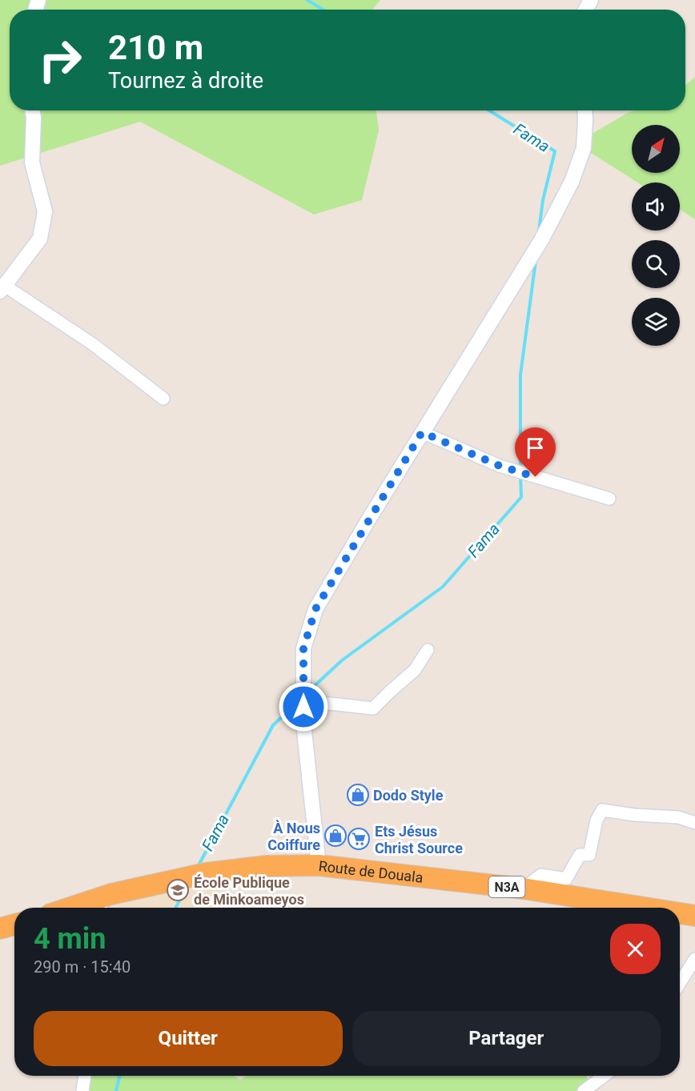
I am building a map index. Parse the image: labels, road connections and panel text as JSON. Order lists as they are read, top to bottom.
{
  "streets": {
    "highway": ["Route de Douala", "N3A"]
  },
  "water": ["Fama"],
  "places": {
    "shop": ["Dodo Style", "À Nous Coiffure"],
    "supermarket": ["Ets Jésus Christ Source"],
    "school or university": ["École Publique de Minkoameyos"]
  },
  "north": "top right",
  "page": {
    "turn": ["210 m", "Tournez à droite"],
    "heading": ["4 min", "290 m · 15:40"],
    "buttons": ["Quitter", "Partager"]
  }
}
